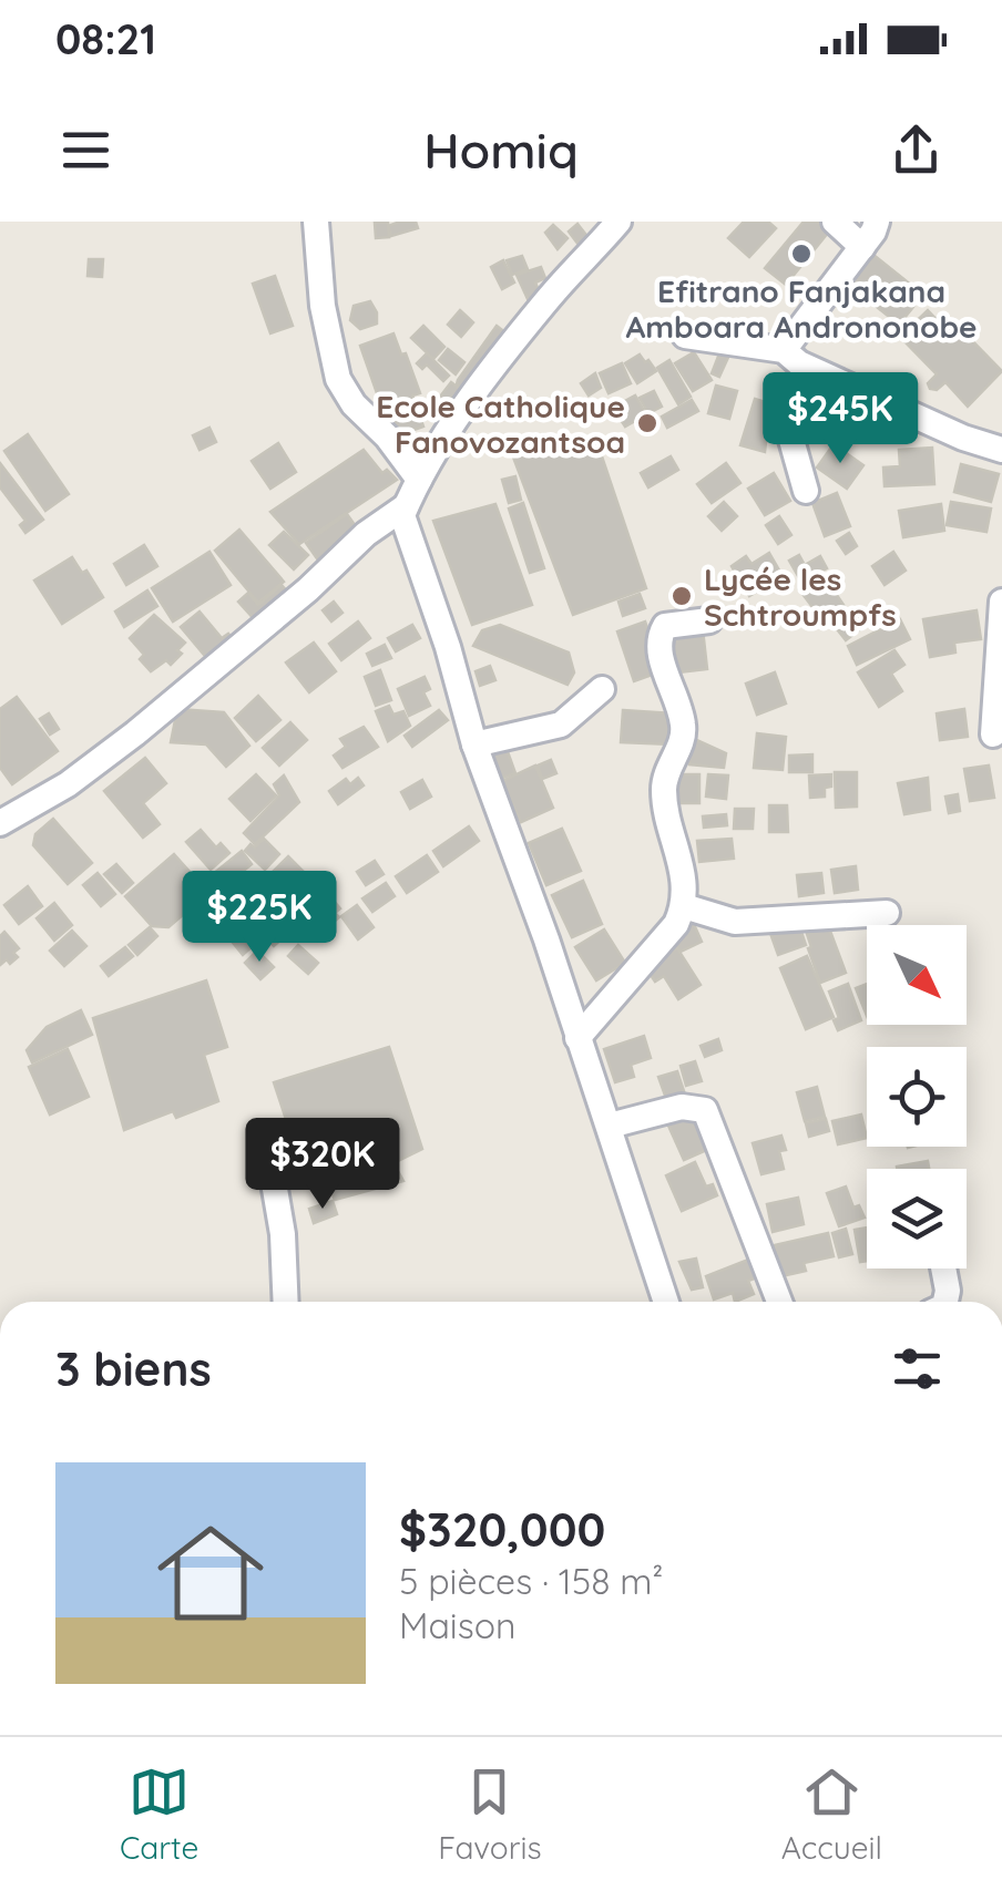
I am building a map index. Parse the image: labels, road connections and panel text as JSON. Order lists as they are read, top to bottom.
{
  "places": ["Efitrano Fanjakana Amboara Andrononobe", "Ecole Catholique Fanovozantsoa", "Lycée les Schtroumpfs"],
  "north": "bottom right",
  "page": {
    "status": "08:21",
    "header": "Homiq",
    "price": ["$245K", "$225K", "$320K"],
    "heading": "3 biens",
    "list": [
      {
        "name": "$320,000",
        "note": "5 pièces · 158 m² · Maison"
      }
    ],
    "tabs": ["Carte", "Favoris", "Accueil"]
  }
}
